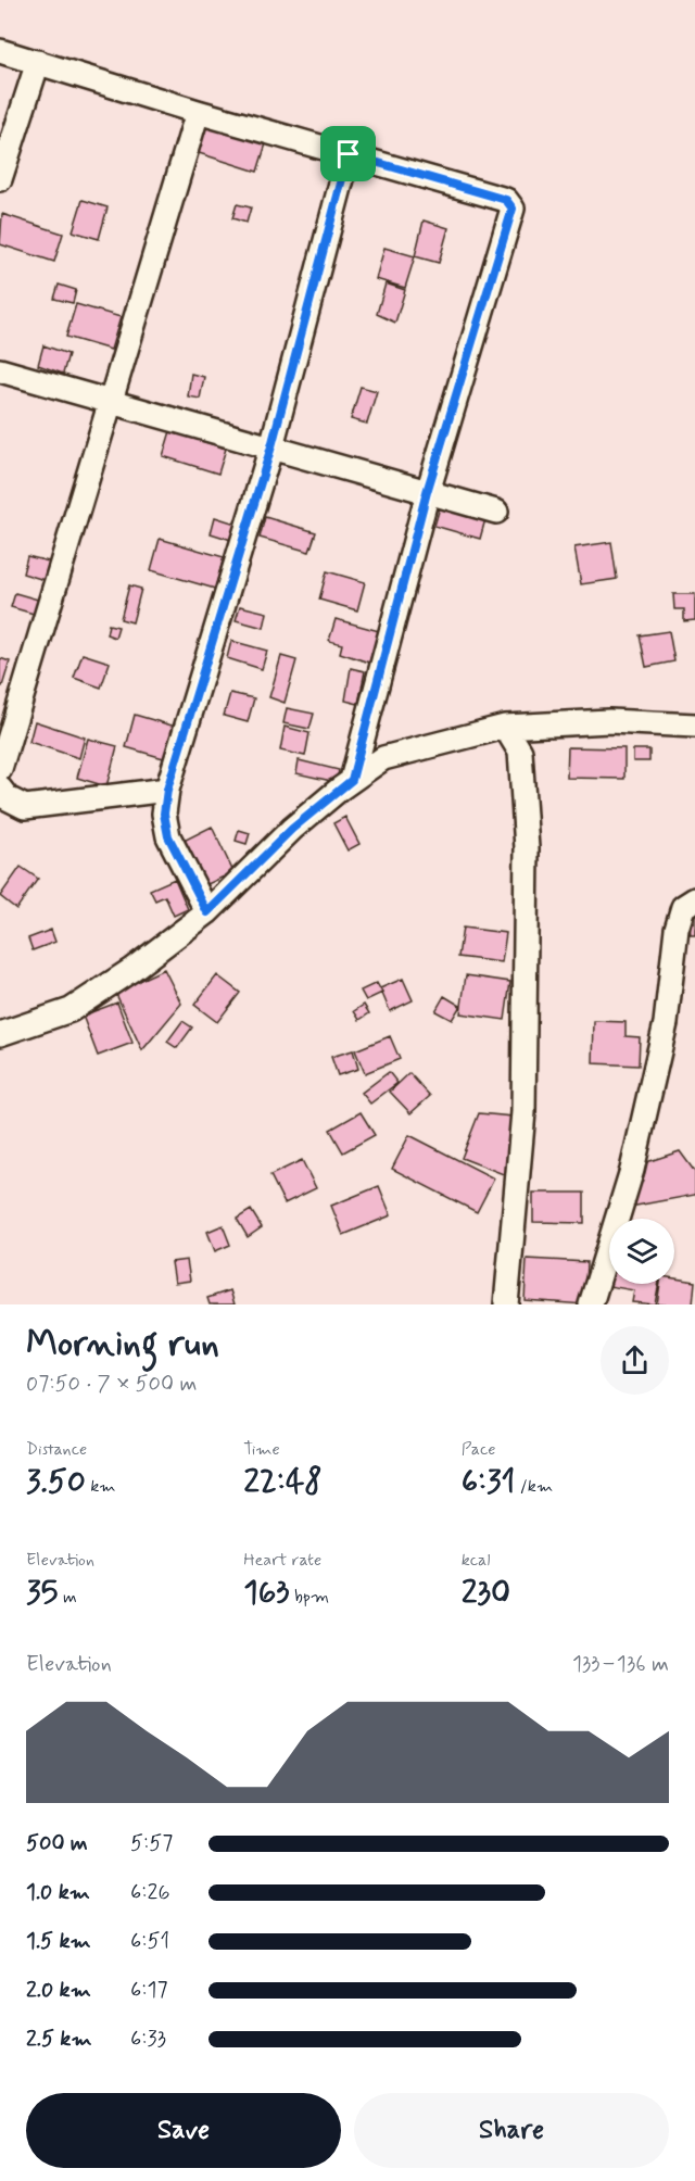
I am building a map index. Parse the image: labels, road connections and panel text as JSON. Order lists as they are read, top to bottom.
{
  "page": {
    "heading": ["Morning run", "07:50 · 7 × 500 m"],
    "stats": [
      ["Distance", "3.50 km"],
      ["Time", "22:48"],
      ["Pace", "6:31 /km"],
      ["Elevation", "35 m"],
      ["Heart rate", "163 bpm"],
      ["kcal", "230"]
    ],
    "chart": ["Elevation", "133–136 m"],
    "list": [
      {
        "name": "500 m",
        "note": "5:57"
      },
      {
        "name": "1.0 km",
        "note": "6:26"
      },
      {
        "name": "1.5 km",
        "note": "6:51"
      },
      {
        "name": "2.0 km",
        "note": "6:17"
      },
      {
        "name": "2.5 km",
        "note": "6:33"
      }
    ],
    "buttons": ["Save", "Share"]
  }
}
